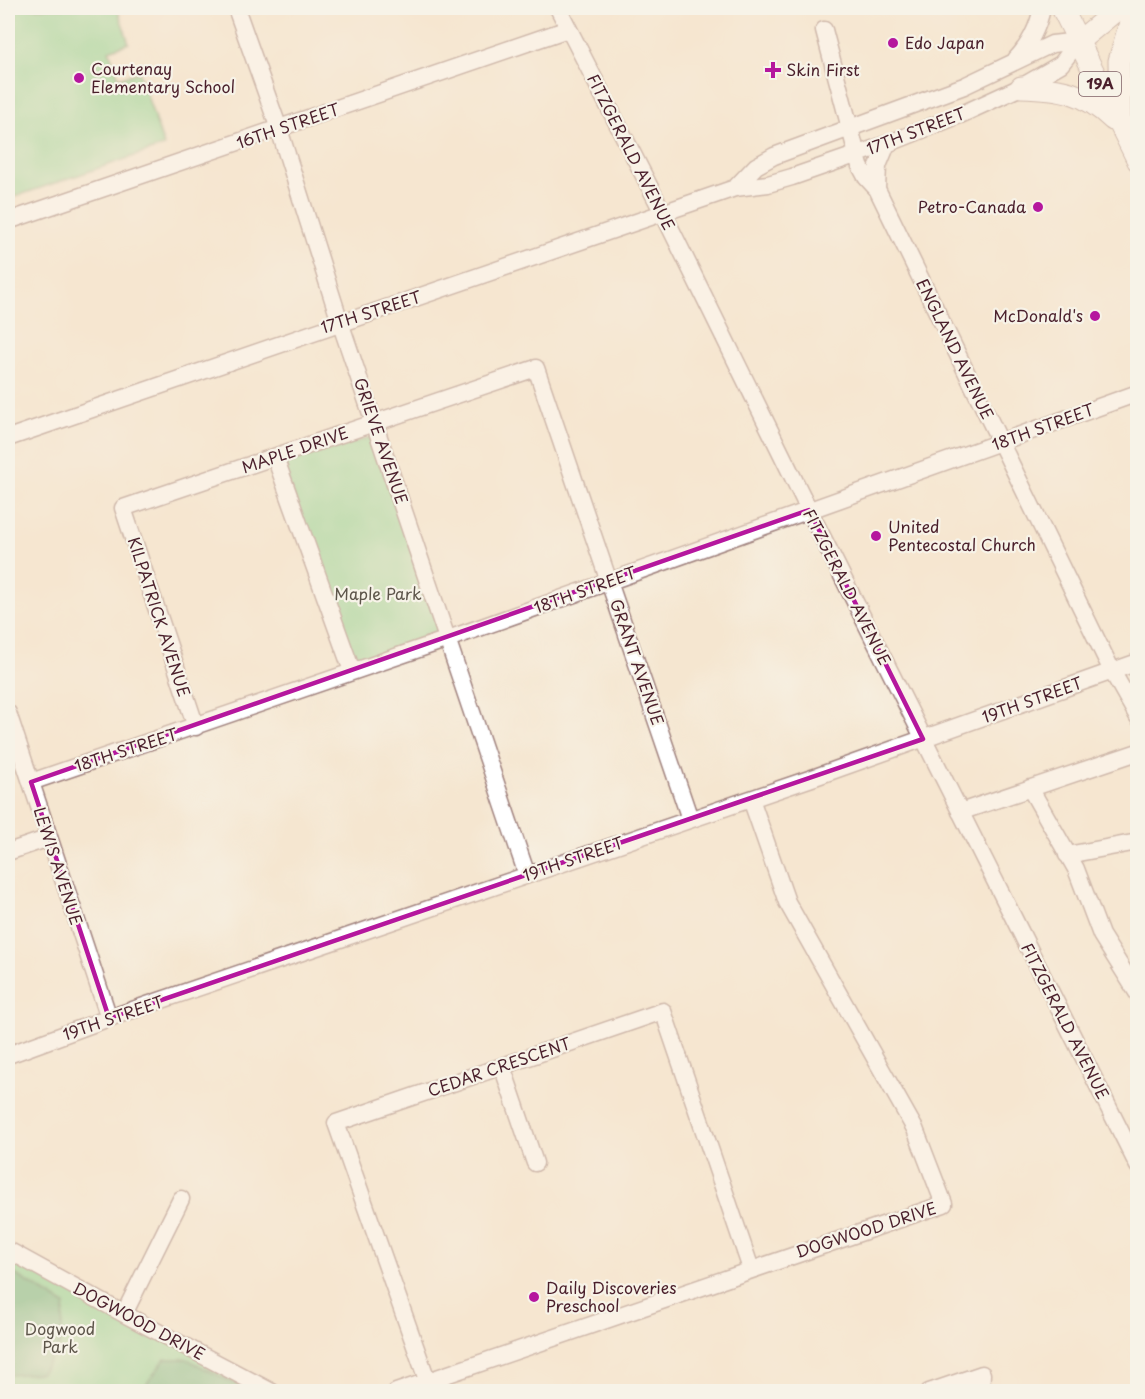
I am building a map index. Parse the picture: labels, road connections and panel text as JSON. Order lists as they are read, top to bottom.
{
  "streets": {
    "main road": ["19A", "17TH STREET"],
    "street": [
      "16TH STREET",
      "FITZGERALD AVENUE",
      "ENGLAND AVENUE",
      "18TH STREET",
      "GRIEVE AVENUE",
      "MAPLE DRIVE",
      "KILPATRICK AVENUE",
      "GRANT AVENUE",
      "19TH STREET",
      "LEWIS AVENUE",
      "CEDAR CRESCENT",
      "DOGWOOD DRIVE"
    ]
  },
  "crossings": [
    ["19A", "17TH STREET"],
    ["16TH STREET", "FITZGERALD AVENUE"],
    ["16TH STREET", "GRIEVE AVENUE"],
    ["17TH STREET", "FITZGERALD AVENUE"],
    ["17TH STREET", "ENGLAND AVENUE"],
    ["17TH STREET", "GRIEVE AVENUE"],
    ["FITZGERALD AVENUE", "18TH STREET"],
    ["FITZGERALD AVENUE", "19TH STREET"],
    ["ENGLAND AVENUE", "18TH STREET"],
    ["ENGLAND AVENUE", "19TH STREET"],
    ["18TH STREET", "GRIEVE AVENUE"],
    ["18TH STREET", "KILPATRICK AVENUE"],
    ["18TH STREET", "GRANT AVENUE"],
    ["18TH STREET", "LEWIS AVENUE"],
    ["GRIEVE AVENUE", "MAPLE DRIVE"],
    ["GRIEVE AVENUE", "19TH STREET"],
    ["MAPLE DRIVE", "KILPATRICK AVENUE"],
    ["MAPLE DRIVE", "GRANT AVENUE"],
    ["GRANT AVENUE", "19TH STREET"],
    ["19TH STREET", "LEWIS AVENUE"],
    ["19TH STREET", "DOGWOOD DRIVE"],
    ["CEDAR CRESCENT", "DOGWOOD DRIVE"]
  ],
  "parks": ["Maple Park", "Dogwood Park"],
  "places": {
    "other": [
      "Edo Japan",
      "Courtenay Elementary School",
      "Petro-Canada",
      "McDonald's",
      "United Pentecostal Church",
      "Daily Discoveries Preschool"
    ],
    "health": ["Skin First"]
  }
}
